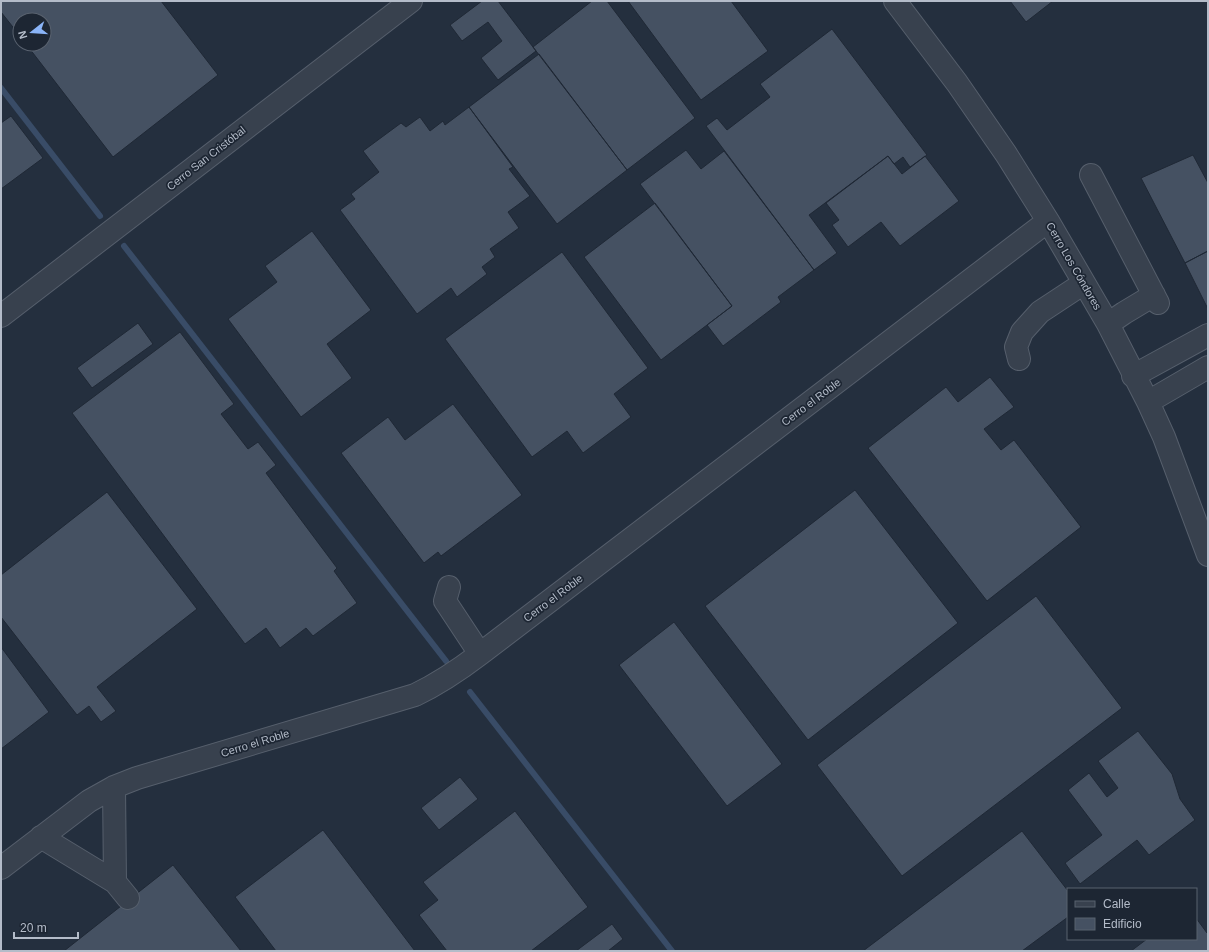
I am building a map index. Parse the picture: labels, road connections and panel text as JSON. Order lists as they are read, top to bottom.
{
  "streets": {
    "street": ["Cerro San Cristóbal", "Cerro Los Cóndores", "Cerro el Roble"]
  },
  "crossings": [
    ["Cerro Los Cóndores", "Cerro el Roble"]
  ],
  "legend": ["Calle", "Edificio"],
  "scale_bar": "20 m",
  "north": "left"
}
